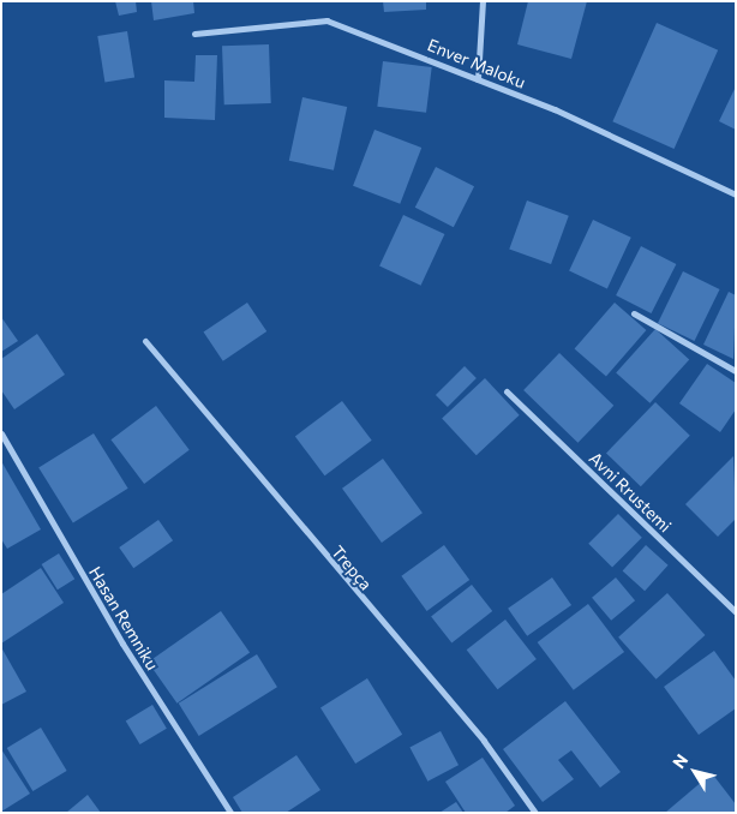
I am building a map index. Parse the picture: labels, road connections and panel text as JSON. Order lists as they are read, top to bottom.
{
  "streets": {
    "street": [
      "Enver Maloku",
      "Avni Rrustemi",
      "Trepça",
      "Hasan Remniku"
    ]
  },
  "north": "top left"
}
